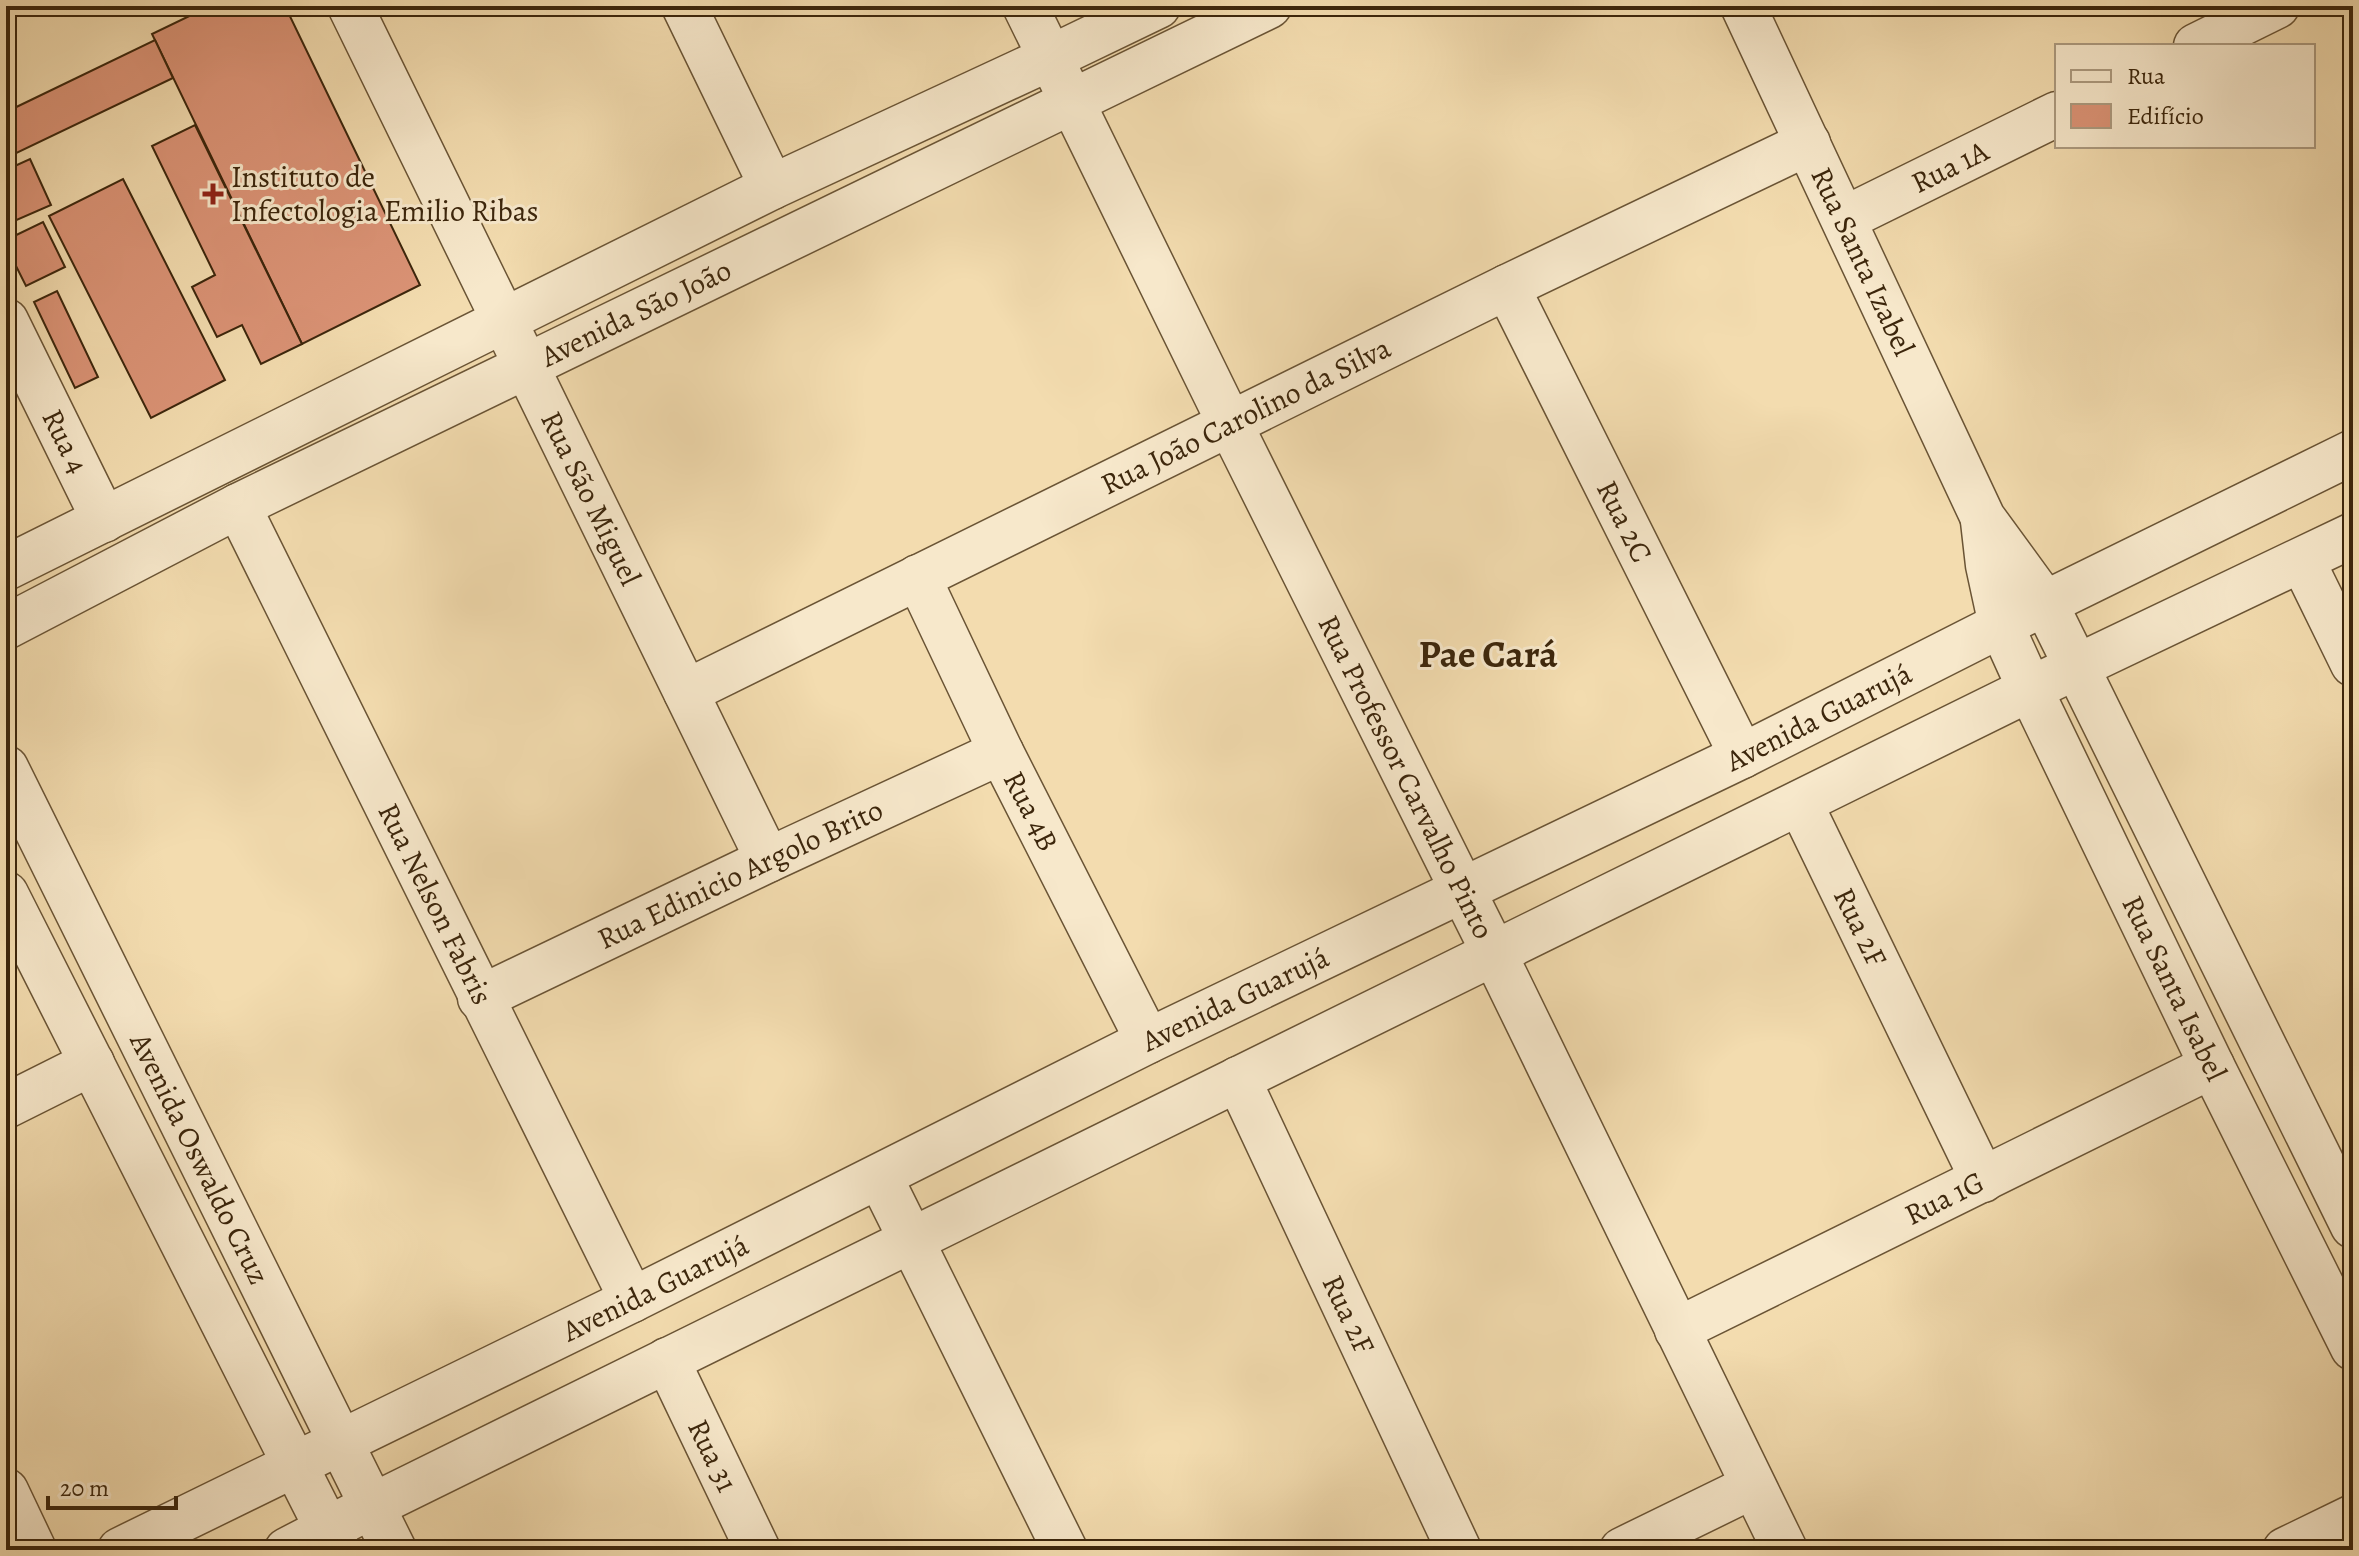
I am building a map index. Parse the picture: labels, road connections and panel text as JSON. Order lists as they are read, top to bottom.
{
  "streets": {
    "street": [
      "Rua 1A",
      "Rua Santa Izabel",
      "Avenida São João",
      "Rua João Carolino da Silva",
      "Rua 4",
      "Rua São Miguel",
      "Rua 2C",
      "Avenida Guarujá",
      "Rua Professor Carvalho Pinto",
      "Rua 4B",
      "Rua Edinicio Argolo Brito",
      "Rua Nelson Fabris",
      "Rua 2F",
      "Rua Santa Isabel",
      "Avenida Oswaldo Cruz",
      "Rua 1G",
      "Rua 31"
    ]
  },
  "crossings": [
    ["Rua 1A", "Rua Santa Izabel"],
    ["Rua Santa Izabel", "Rua João Carolino da Silva"],
    ["Rua Santa Izabel", "Avenida Guarujá"],
    ["Rua Santa Izabel", "Rua Santa Isabel"],
    ["Avenida São João", "Rua 4"],
    ["Avenida São João", "Rua São Miguel"],
    ["Avenida São João", "Rua Professor Carvalho Pinto"],
    ["Avenida São João", "Rua Nelson Fabris"],
    ["Rua João Carolino da Silva", "Rua São Miguel"],
    ["Rua João Carolino da Silva", "Rua 2C"],
    ["Rua João Carolino da Silva", "Rua Professor Carvalho Pinto"],
    ["Rua João Carolino da Silva", "Rua 4B"],
    ["Rua São Miguel", "Rua Edinicio Argolo Brito"],
    ["Rua 2C", "Avenida Guarujá"],
    ["Avenida Guarujá", "Rua Professor Carvalho Pinto"],
    ["Avenida Guarujá", "Rua 4B"],
    ["Avenida Guarujá", "Rua Nelson Fabris"],
    ["Avenida Guarujá", "Rua Santa Isabel"],
    ["Avenida Guarujá", "Avenida Oswaldo Cruz"],
    ["Rua Professor Carvalho Pinto", "Rua 1G"],
    ["Rua 4B", "Rua Edinicio Argolo Brito"],
    ["Rua Edinicio Argolo Brito", "Rua Nelson Fabris"],
    ["Rua 2F", "Rua 1G"],
    ["Rua Santa Isabel", "Rua 1G"]
  ],
  "districts": ["Pae Cará"],
  "places": {
    "health": ["Instituto de Infectologia Emilio Ribas"]
  },
  "legend": ["Rua", "Edifício"],
  "scale_bar": "20 m"
}
